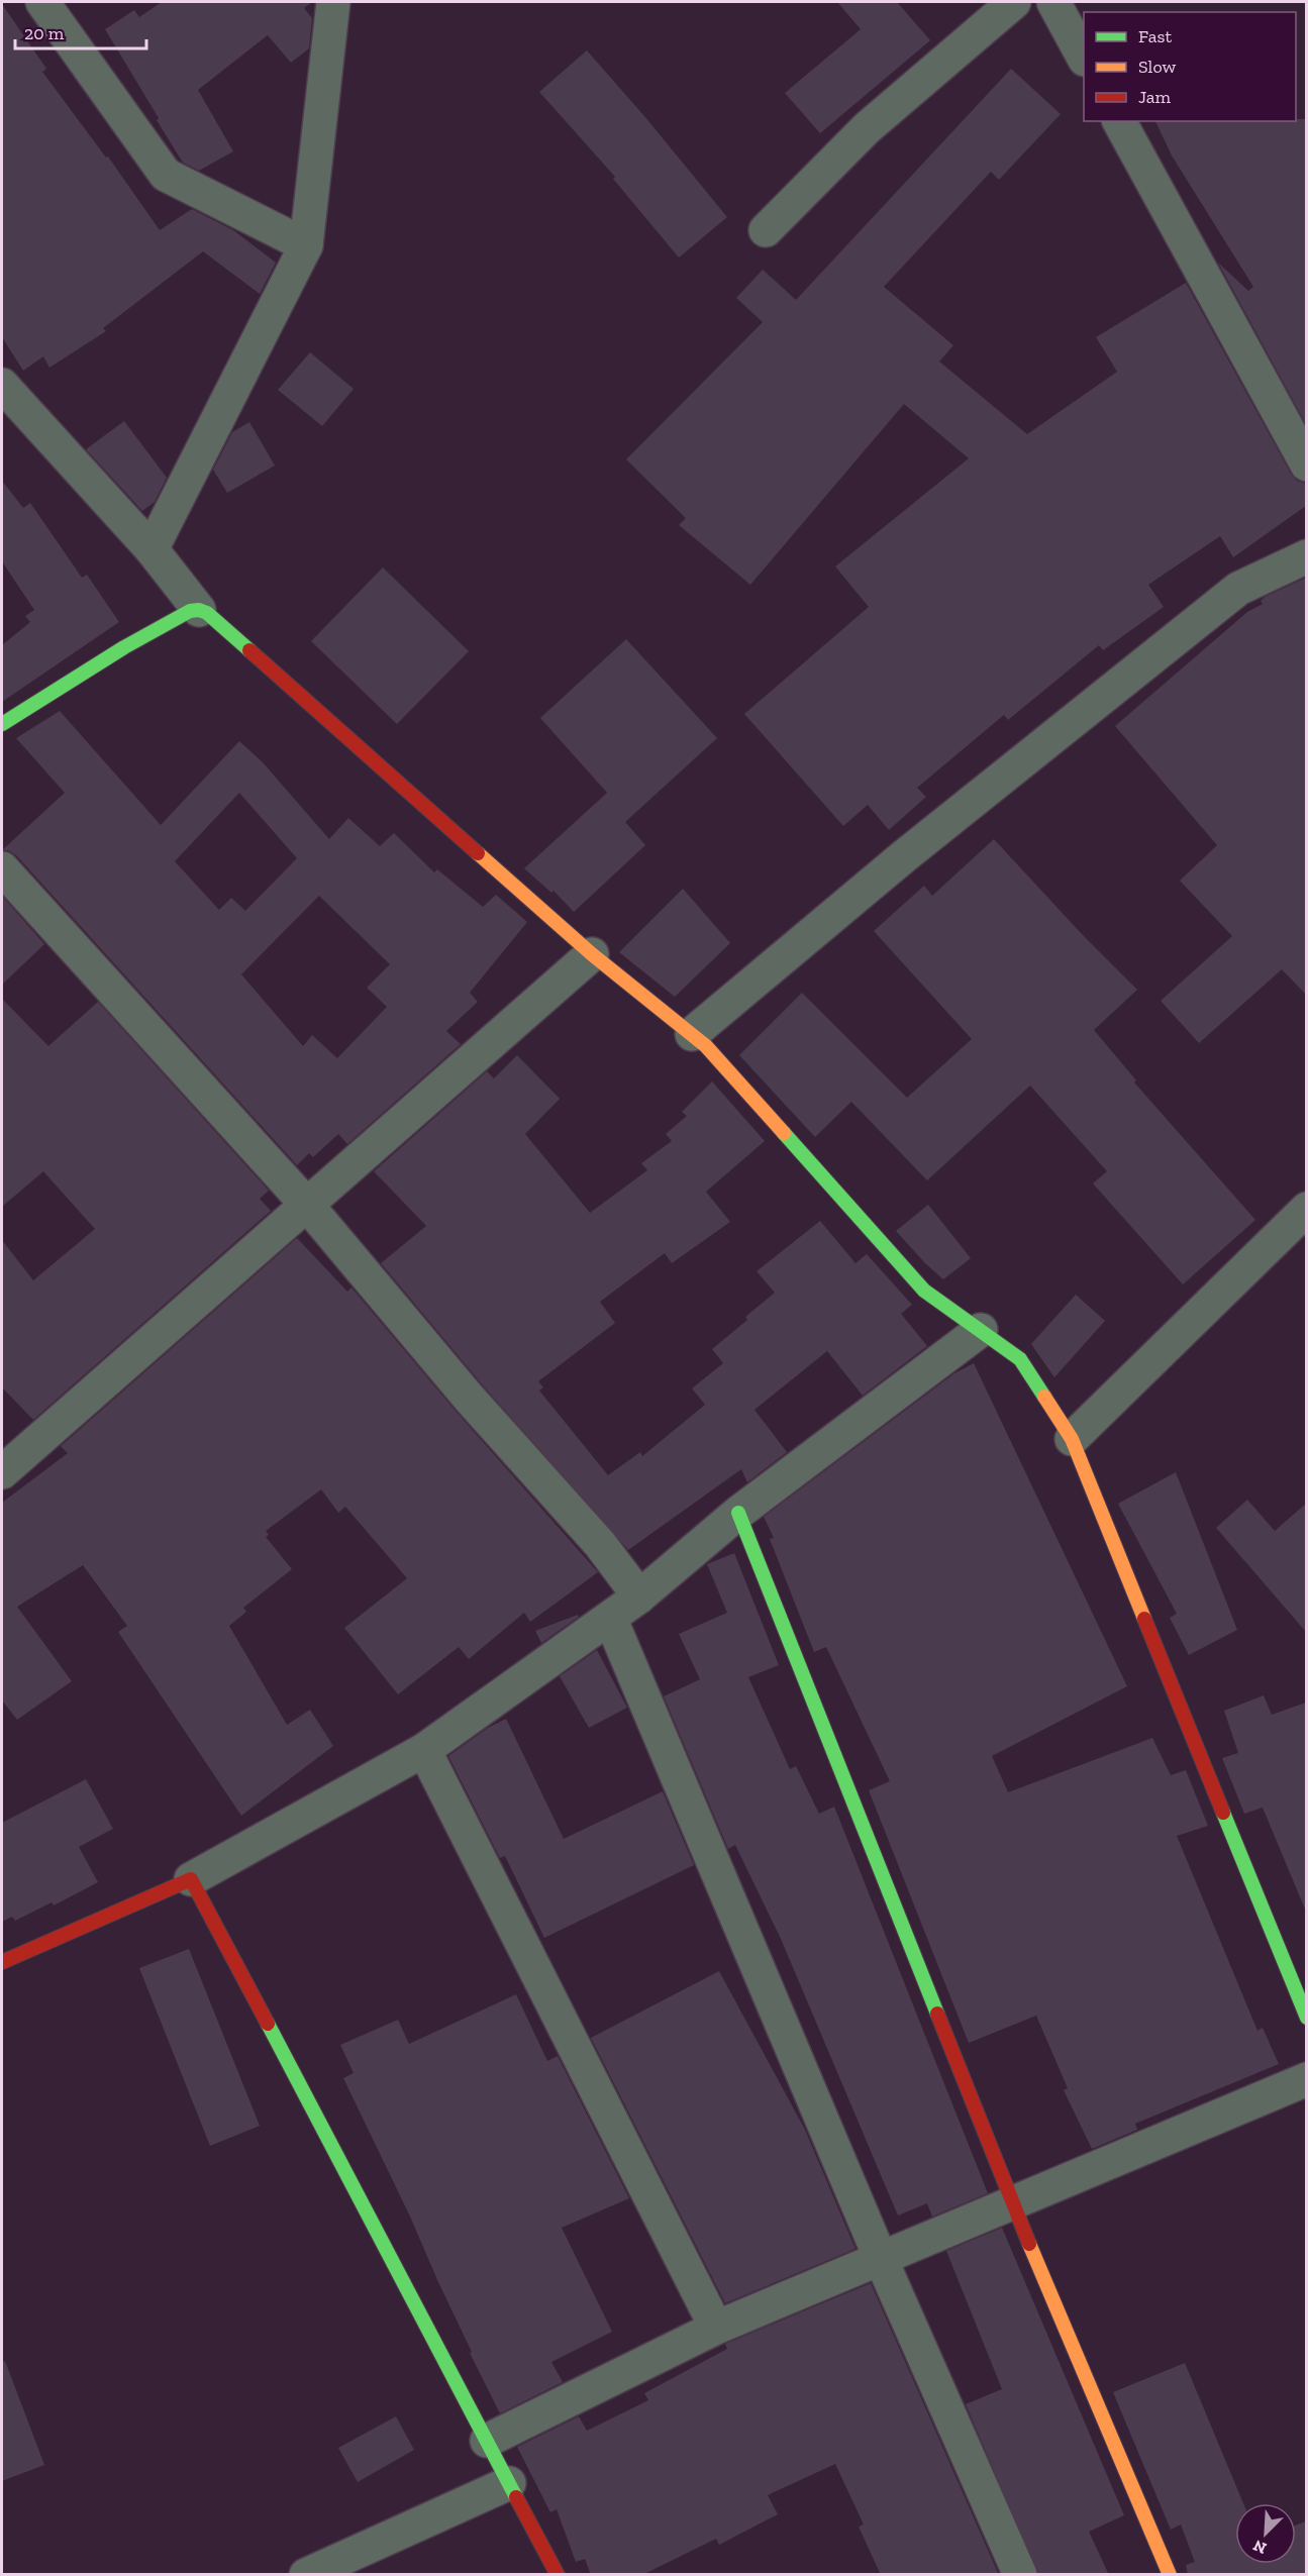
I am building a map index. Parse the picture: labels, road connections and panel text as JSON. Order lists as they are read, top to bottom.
{
  "legend": ["Fast", "Slow", "Jam"],
  "scale_bar": "20 m",
  "north": "bottom left"
}
